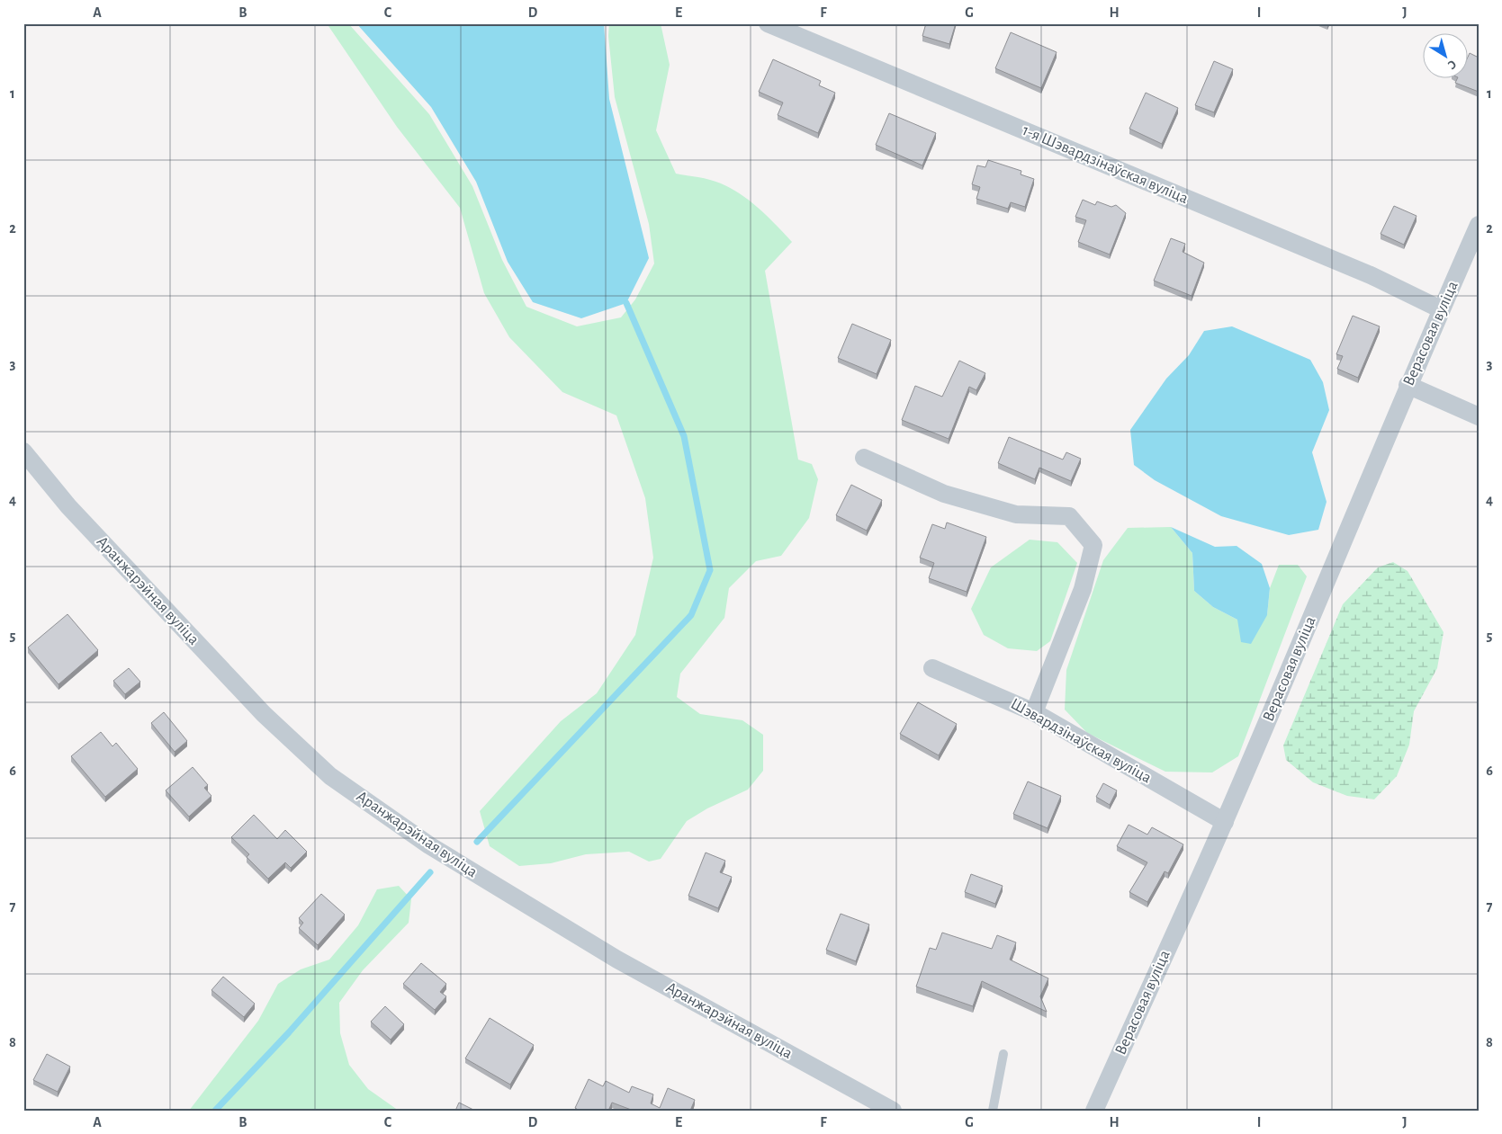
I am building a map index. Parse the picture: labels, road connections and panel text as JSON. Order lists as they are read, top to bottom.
{
  "streets": {
    "street": [
      "1-я Шэвардзінаўская вуліца",
      "Верасовая вуліца",
      "Аранжарэйная вуліца",
      "Шэвардзінаўская вуліца"
    ]
  },
  "crossings": [
    ["1-я Шэвардзінаўская вуліца", "Верасовая вуліца"],
    ["Верасовая вуліца", "Шэвардзінаўская вуліца"]
  ],
  "north": "bottom right",
  "grid": {
    "columns": [
      "A",
      "B",
      "C",
      "D",
      "E",
      "F",
      "G",
      "H",
      "I",
      "J"
    ],
    "rows": [
      "1",
      "2",
      "3",
      "4",
      "5",
      "6",
      "7",
      "8"
    ]
  }
}
